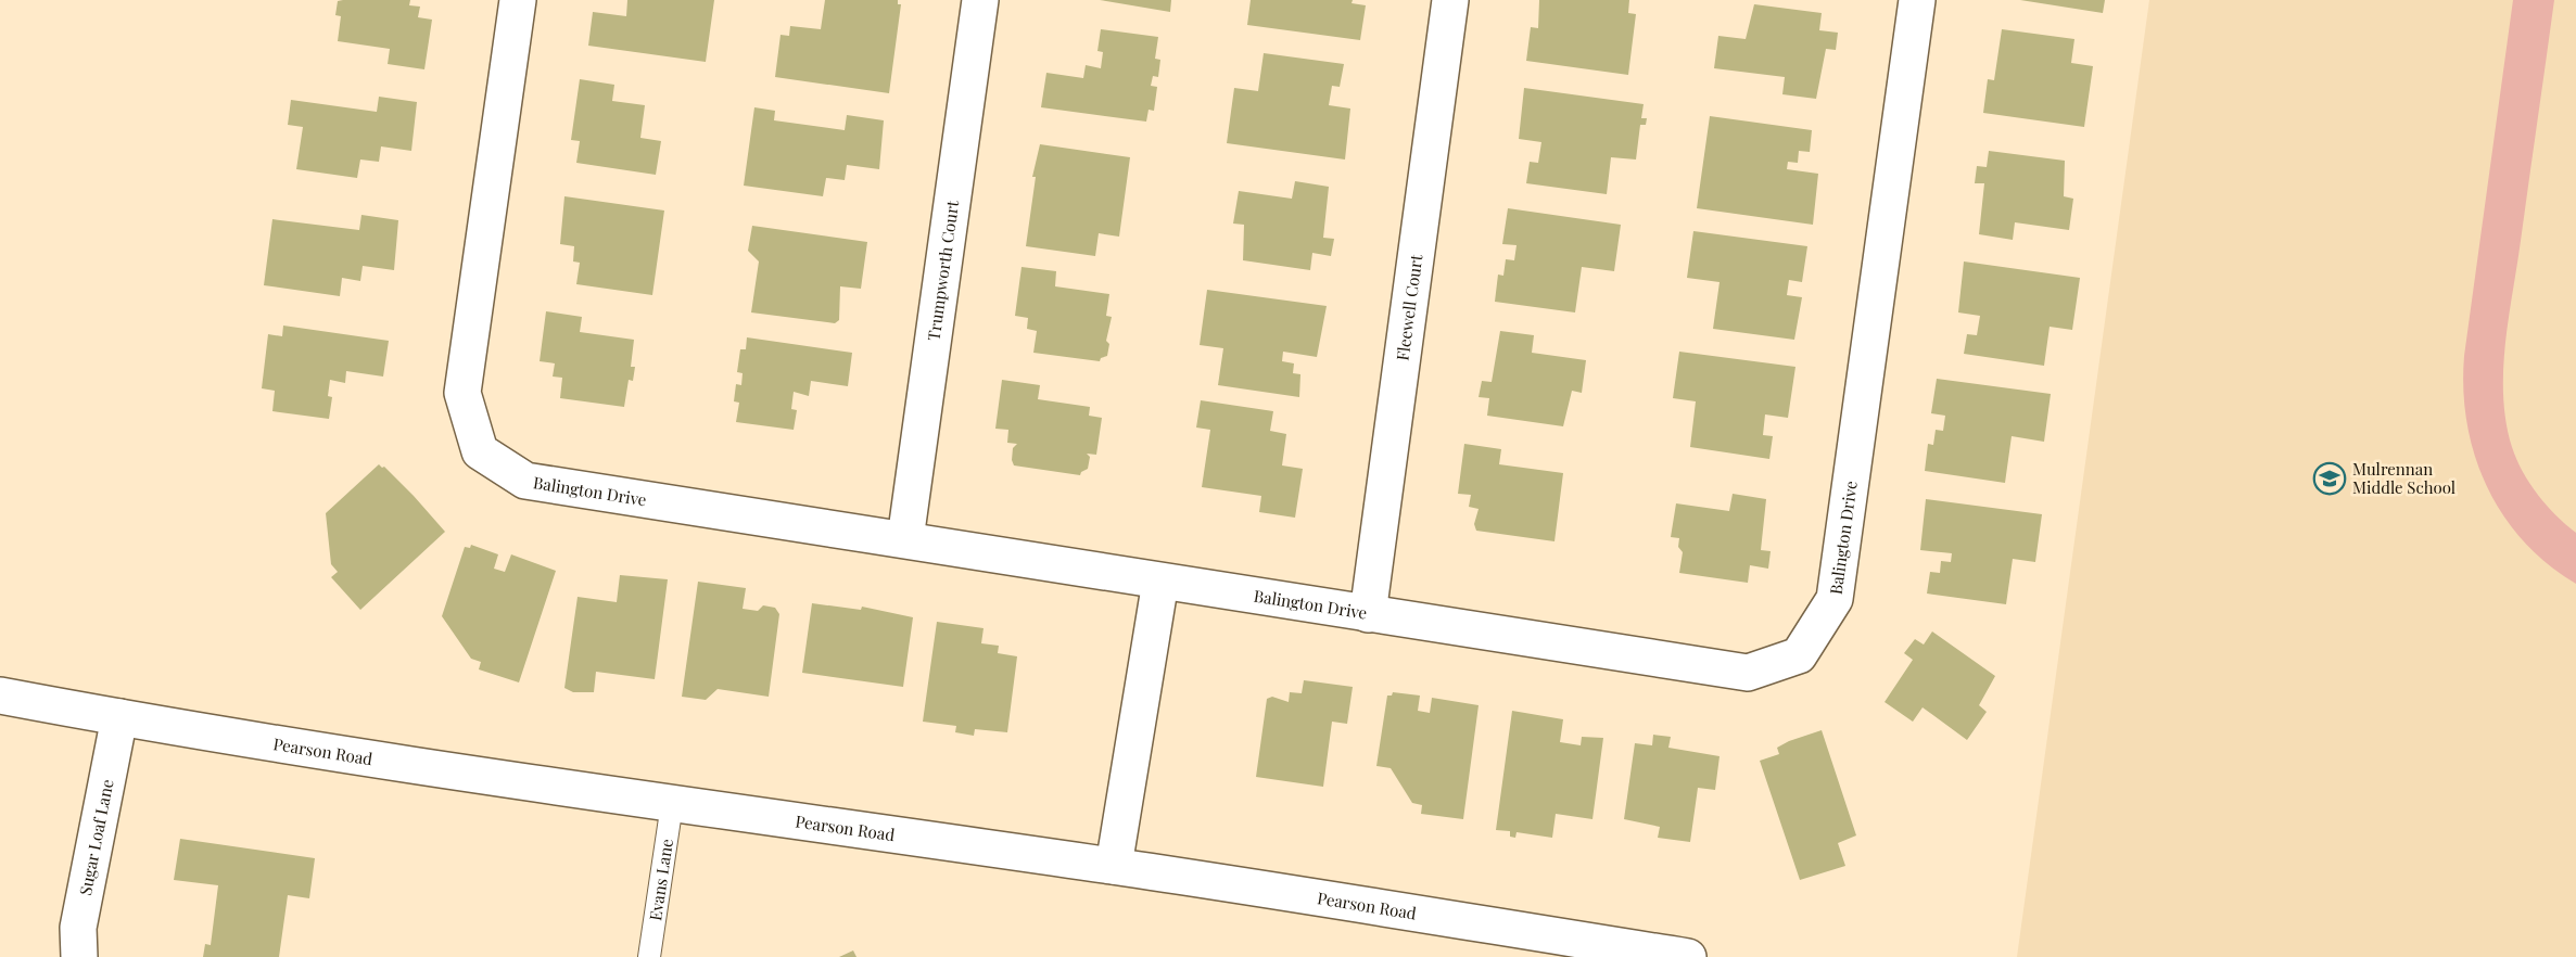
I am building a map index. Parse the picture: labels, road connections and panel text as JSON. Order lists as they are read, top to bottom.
{
  "streets": {
    "street": [
      "Trumpworth Court",
      "Fleewell Court",
      "Balington Drive",
      "Pearson Road",
      "Sugar Loaf Lane"
    ],
    "lane": ["Evans Lane"]
  },
  "crossings": [
    ["Trumpworth Court", "Balington Drive"],
    ["Fleewell Court", "Balington Drive"],
    ["Pearson Road", "Sugar Loaf Lane"],
    ["Pearson Road", "Evans Lane"]
  ],
  "places": {
    "school or university": ["Mulrennan Middle School"]
  }
}
